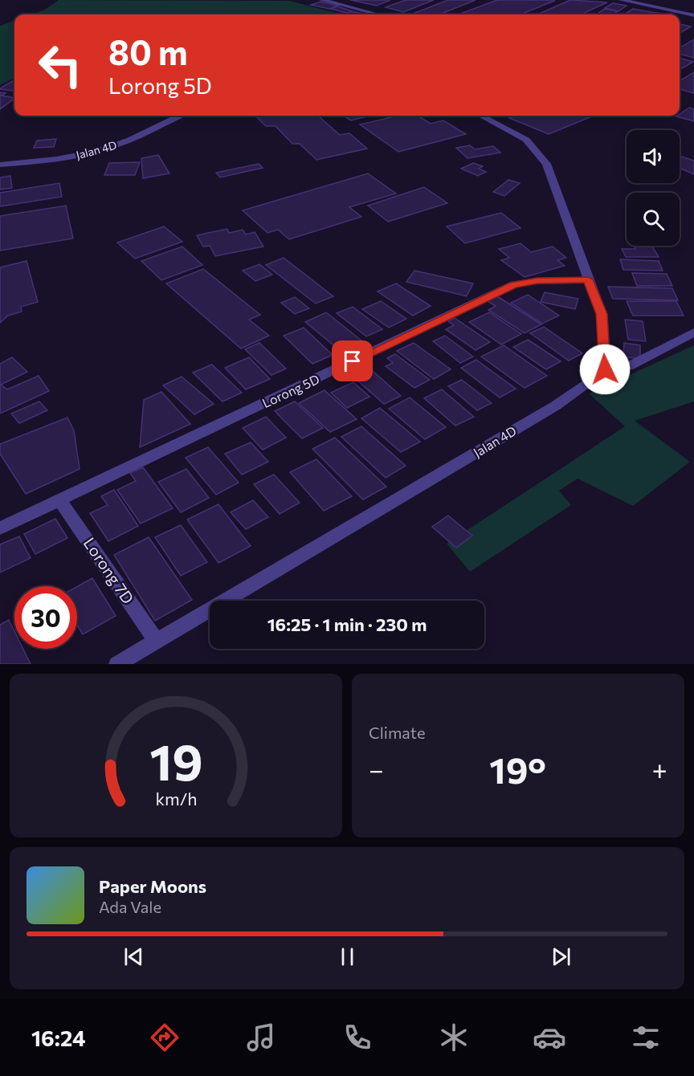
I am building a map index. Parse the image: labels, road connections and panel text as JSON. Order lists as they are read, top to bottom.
{
  "streets": {
    "street": ["Jalan 4D", "Lorong 5D", "Lorong 7D"]
  },
  "crossings": [
    ["Jalan 4D", "Lorong 7D"],
    ["Lorong 5D", "Lorong 7D"]
  ],
  "page": {
    "turn": ["80 m", "Lorong 5D"],
    "limit": "30",
    "trip": "16:25 · 1 min · 230 m",
    "tile": "Climate",
    "heat": ["−", "19°", "+"],
    "song": ["Paper Moons", "Ada Vale"],
    "tabs": "16:24",
    "gauge": ["19", "km/h"]
  }
}
